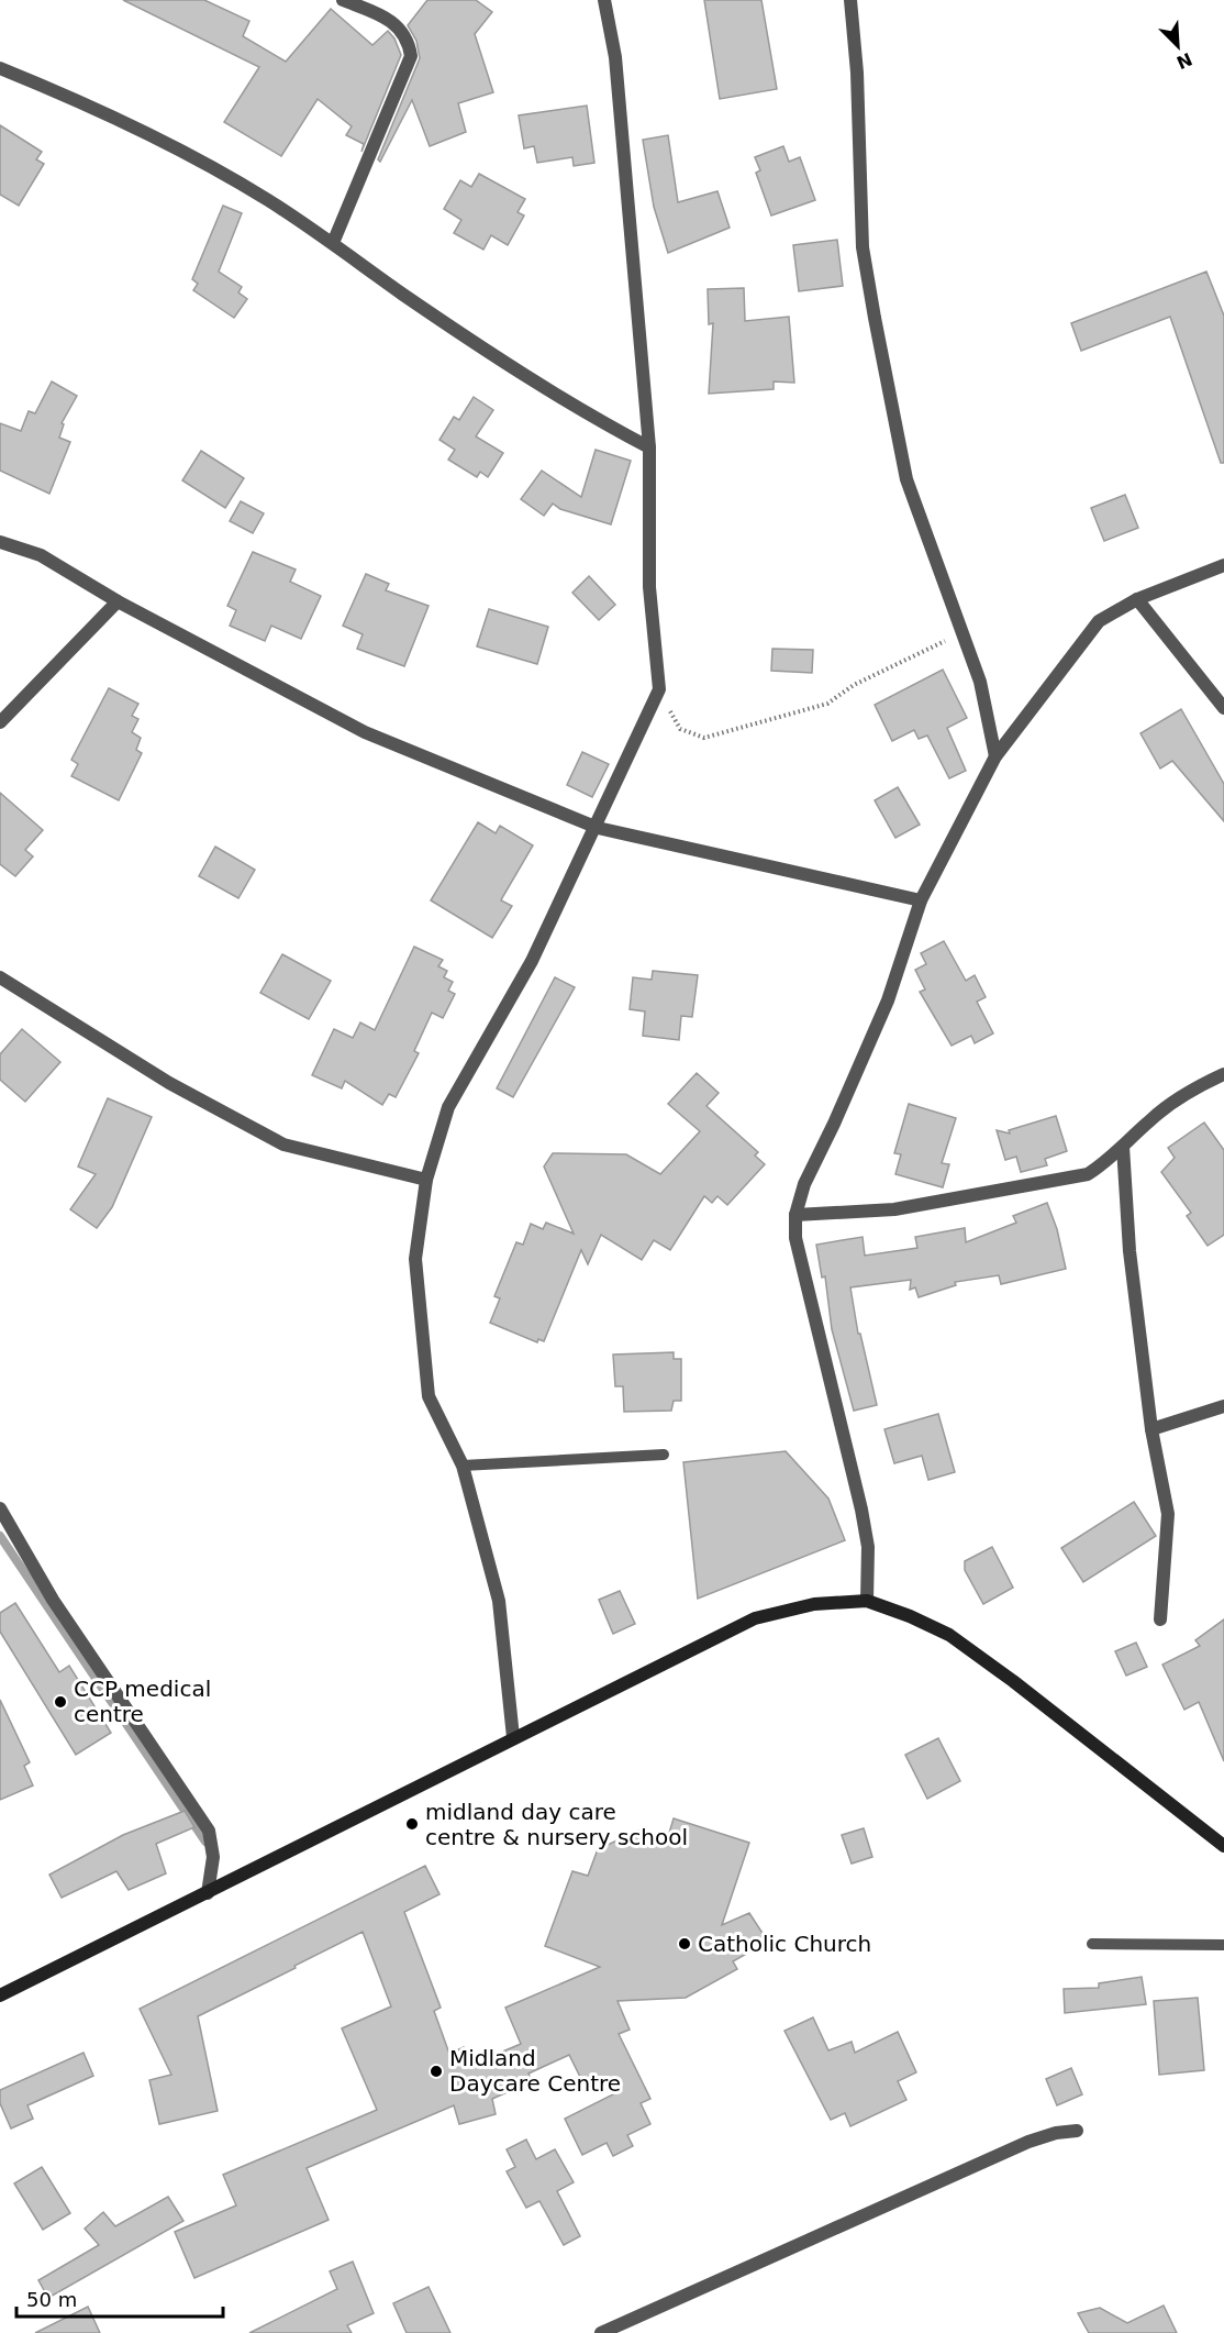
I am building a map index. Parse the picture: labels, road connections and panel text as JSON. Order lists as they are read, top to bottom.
{
  "places": [
    "CCP medical centre",
    "midland day care centre & nursery school",
    "Catholic Church",
    "Midland Daycare Centre"
  ],
  "scale_bar": "50 m",
  "north": "bottom right"
}
